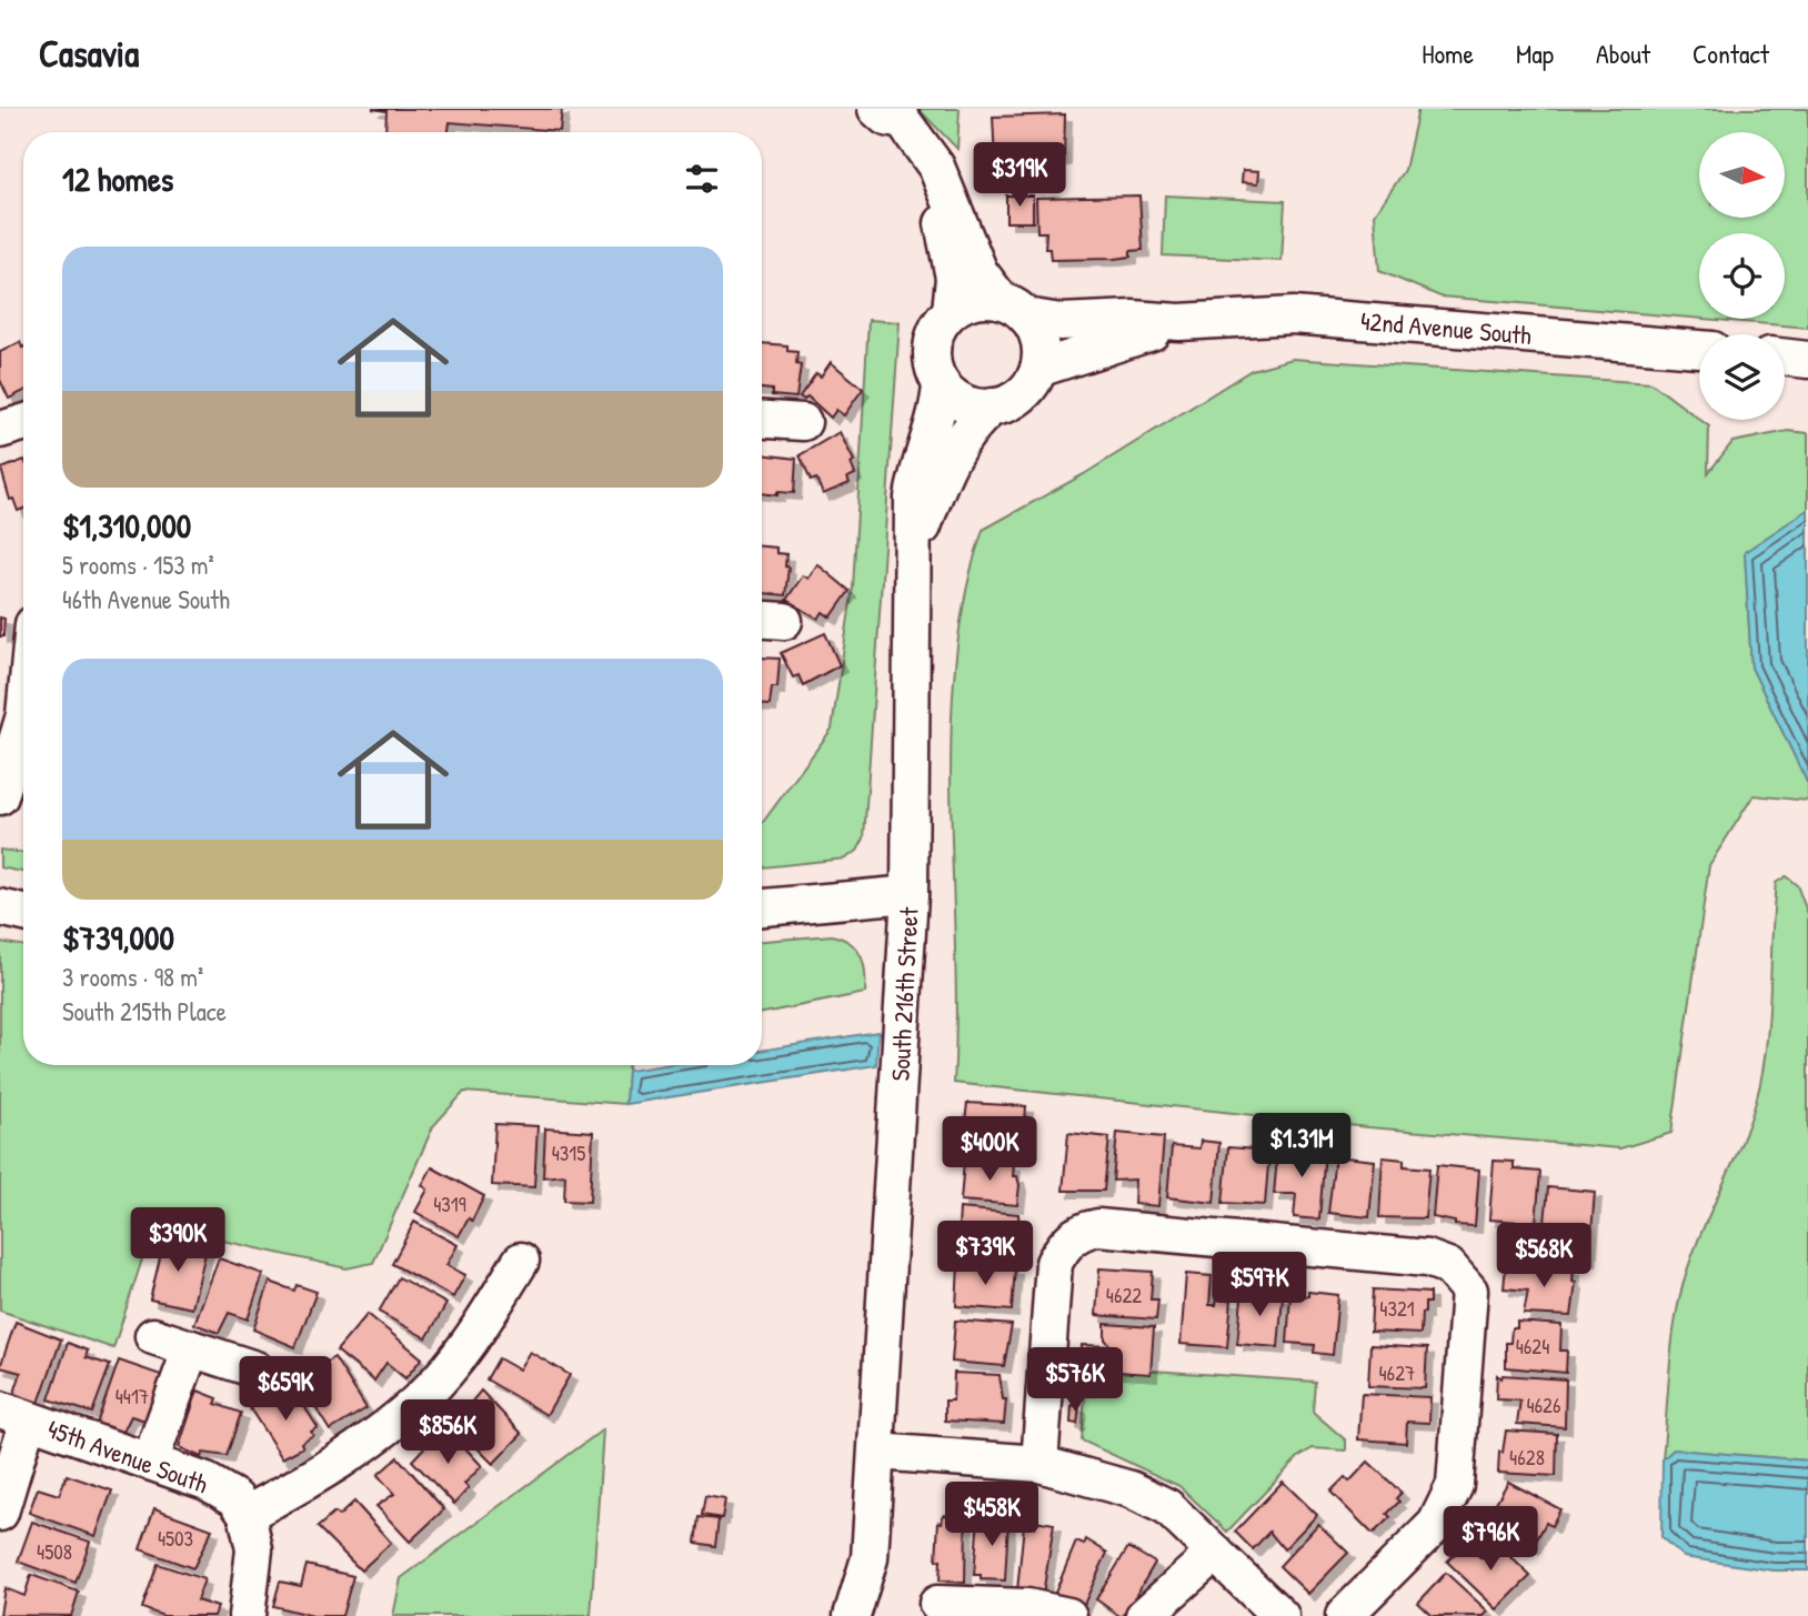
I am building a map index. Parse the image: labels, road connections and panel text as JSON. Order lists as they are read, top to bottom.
{
  "streets": {
    "street": ["42nd Avenue South", "South 216th Street", "45th Avenue South"]
  },
  "crossings": [
    ["42nd Avenue South", "South 216th Street"]
  ],
  "house_numbers": [
    "4315",
    "4319",
    "4622",
    "4321",
    "4624",
    "4627",
    "4417",
    "4626",
    "4628",
    "4503",
    "4508"
  ],
  "north": "right",
  "page": {
    "header": "Casavia",
    "nav": [
      "Home",
      "Map",
      "About",
      "Contact"
    ],
    "heading": "12 homes",
    "price": [
      "$319K",
      "$1.31M",
      "$400K",
      "$390K",
      "$739K",
      "$568K",
      "$597K",
      "$576K",
      "$659K",
      "$856K",
      "$458K",
      "$796K"
    ],
    "list": [
      {
        "name": "$1,310,000",
        "note": "5 rooms · 153 m² · 46th Avenue South"
      },
      {
        "name": "$739,000",
        "note": "3 rooms · 98 m² · South 215th Place"
      }
    ]
  }
}
